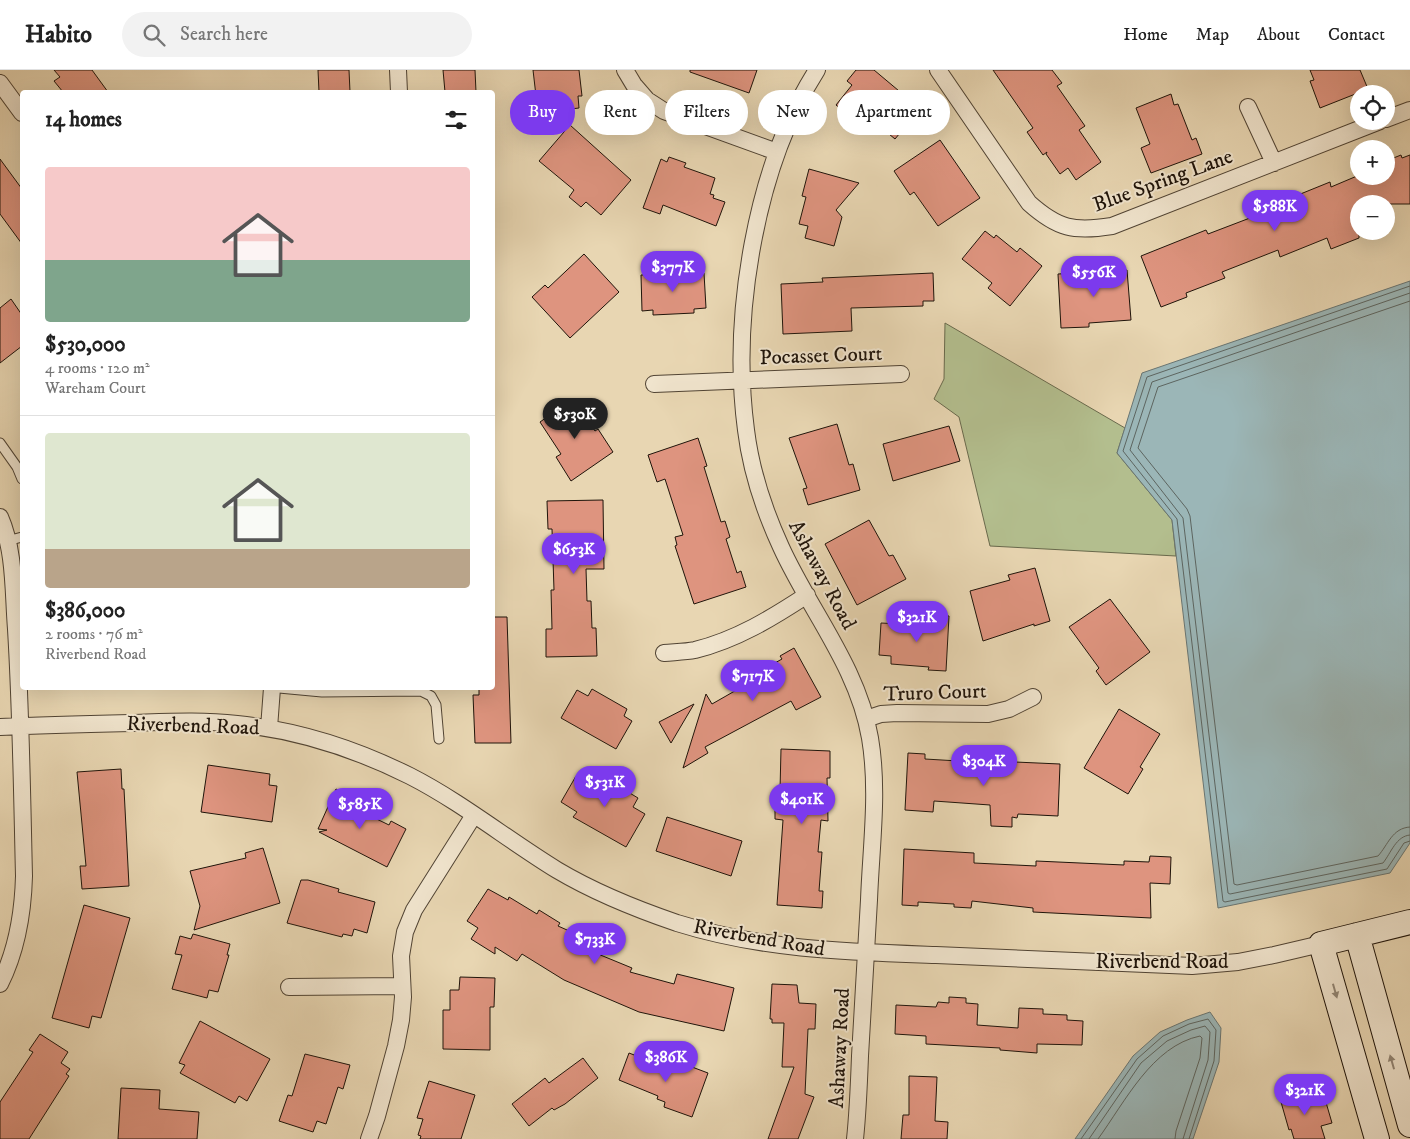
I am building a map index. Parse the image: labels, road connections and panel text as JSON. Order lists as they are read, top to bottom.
{
  "streets": {
    "street": [
      "Blue Spring Lane",
      "Pocasset Court",
      "Ashaway Road",
      "Truro Court",
      "Riverbend Road"
    ]
  },
  "crossings": [
    ["Pocasset Court", "Ashaway Road"],
    ["Ashaway Road", "Truro Court"],
    ["Ashaway Road", "Riverbend Road"]
  ],
  "page": {
    "header": "Habito",
    "search": "Search here",
    "nav": [
      "Home",
      "Map",
      "About",
      "Contact"
    ],
    "map_buttons": ["+", "−"],
    "chip": [
      "Buy",
      "Rent",
      "Filters",
      "New",
      "Apartment"
    ],
    "heading": "14 homes",
    "list": [
      {
        "name": "$530,000",
        "note": "4 rooms · 120 m² · Wareham Court"
      },
      {
        "name": "$386,000",
        "note": "2 rooms · 76 m² · Riverbend Road"
      }
    ],
    "price": [
      "$588K",
      "$377K",
      "$556K",
      "$530K",
      "$653K",
      "$321K",
      "$717K",
      "$304K",
      "$531K",
      "$401K",
      "$585K",
      "$733K",
      "$386K",
      "$321K"
    ]
  }
}
